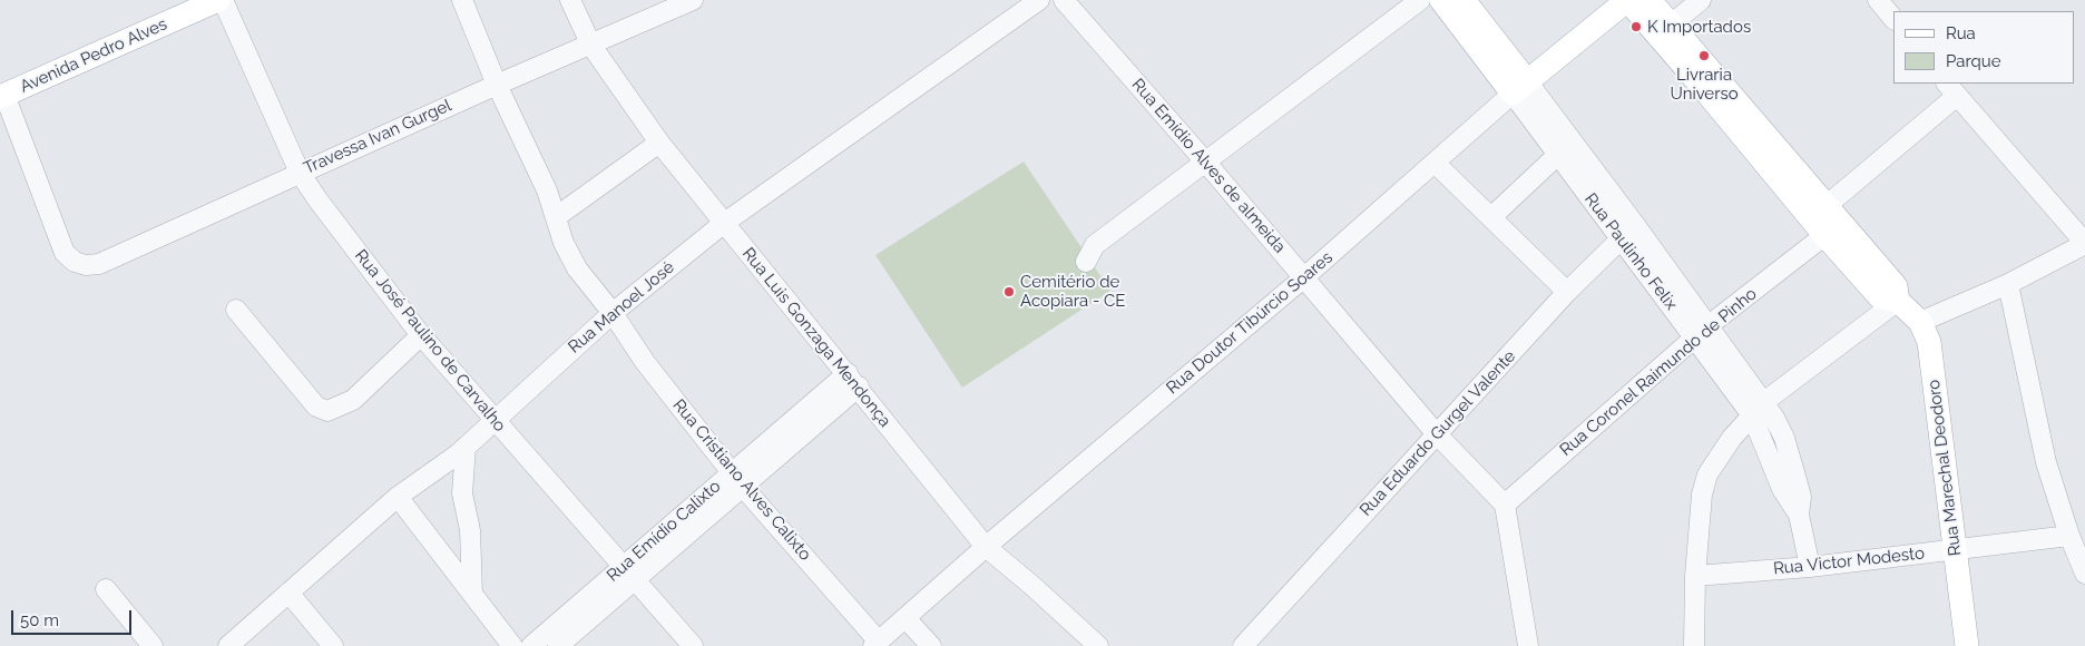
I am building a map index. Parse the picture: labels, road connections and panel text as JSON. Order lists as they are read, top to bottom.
{
  "streets": {
    "main road": [
      "Avenida Pedro Alves",
      "Rua Paulinho Felix",
      "Rua Doutor Tibúrcio Soares",
      "Rua Marechal Deodoro"
    ],
    "street": [
      "Travessa Ivan Gurgel",
      "Rua Emídio Alves de almeida",
      "Rua Manoel José",
      "Rua Luis Gonzaga Mendonça",
      "Rua José Paulino de Carvalho",
      "Rua Coronel Raimundo de Pinho",
      "Rua Eduardo Gurgel Valente",
      "Rua Cristiano Alves Calixto",
      "Rua Emídio Calixto",
      "Rua Victor Modesto"
    ]
  },
  "crossings": [
    ["Avenida Pedro Alves", "Travessa Ivan Gurgel"],
    ["Travessa Ivan Gurgel", "Rua Luis Gonzaga Mendonça"],
    ["Travessa Ivan Gurgel", "Rua José Paulino de Carvalho"],
    ["Travessa Ivan Gurgel", "Rua Cristiano Alves Calixto"],
    ["Rua Emídio Alves de almeida", "Rua Doutor Tibúrcio Soares"],
    ["Rua Emídio Alves de almeida", "Rua Coronel Raimundo de Pinho"],
    ["Rua Emídio Alves de almeida", "Rua Eduardo Gurgel Valente"],
    ["Rua Paulinho Felix", "Rua Doutor Tibúrcio Soares"],
    ["Rua Paulinho Felix", "Rua Coronel Raimundo de Pinho"],
    ["Rua Paulinho Felix", "Rua Eduardo Gurgel Valente"],
    ["Rua Paulinho Felix", "Rua Victor Modesto"],
    ["Rua Manoel José", "Rua Luis Gonzaga Mendonça"],
    ["Rua Manoel José", "Rua José Paulino de Carvalho"],
    ["Rua Manoel José", "Rua Cristiano Alves Calixto"],
    ["Rua Doutor Tibúrcio Soares", "Rua Luis Gonzaga Mendonça"],
    ["Rua Doutor Tibúrcio Soares", "Rua Cristiano Alves Calixto"],
    ["Rua Luis Gonzaga Mendonça", "Rua Emídio Calixto"],
    ["Rua José Paulino de Carvalho", "Rua Emídio Calixto"],
    ["Rua Coronel Raimundo de Pinho", "Rua Marechal Deodoro"],
    ["Rua Marechal Deodoro", "Rua Victor Modesto"],
    ["Rua Cristiano Alves Calixto", "Rua Emídio Calixto"]
  ],
  "places": ["K Importados", "Livraria Universo", "Cemitério de Acopiara - CE"],
  "legend": ["Rua", "Parque"],
  "scale_bar": "50 m"
}
